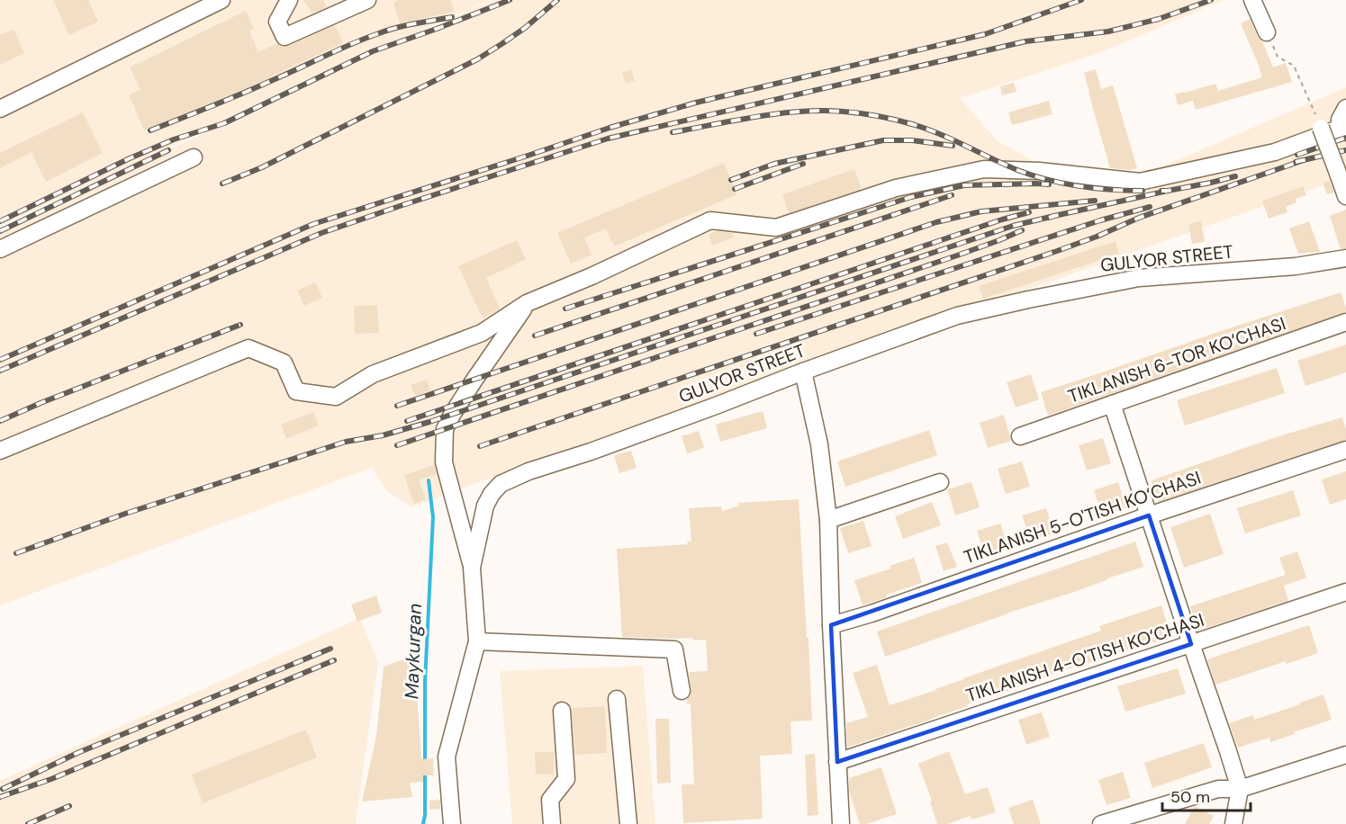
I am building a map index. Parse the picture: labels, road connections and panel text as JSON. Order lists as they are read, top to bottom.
{
  "streets": {
    "street": [
      "GULYOR STREET",
      "TIKLANISH 6-TOR KO‘CHASI",
      "TIKLANISH 5-O'TISH KO‘CHASI",
      "TIKLANISH 4-O'TISH KO‘CHASI"
    ]
  },
  "water": ["Maykurgan"],
  "scale_bar": "50 m"
}
